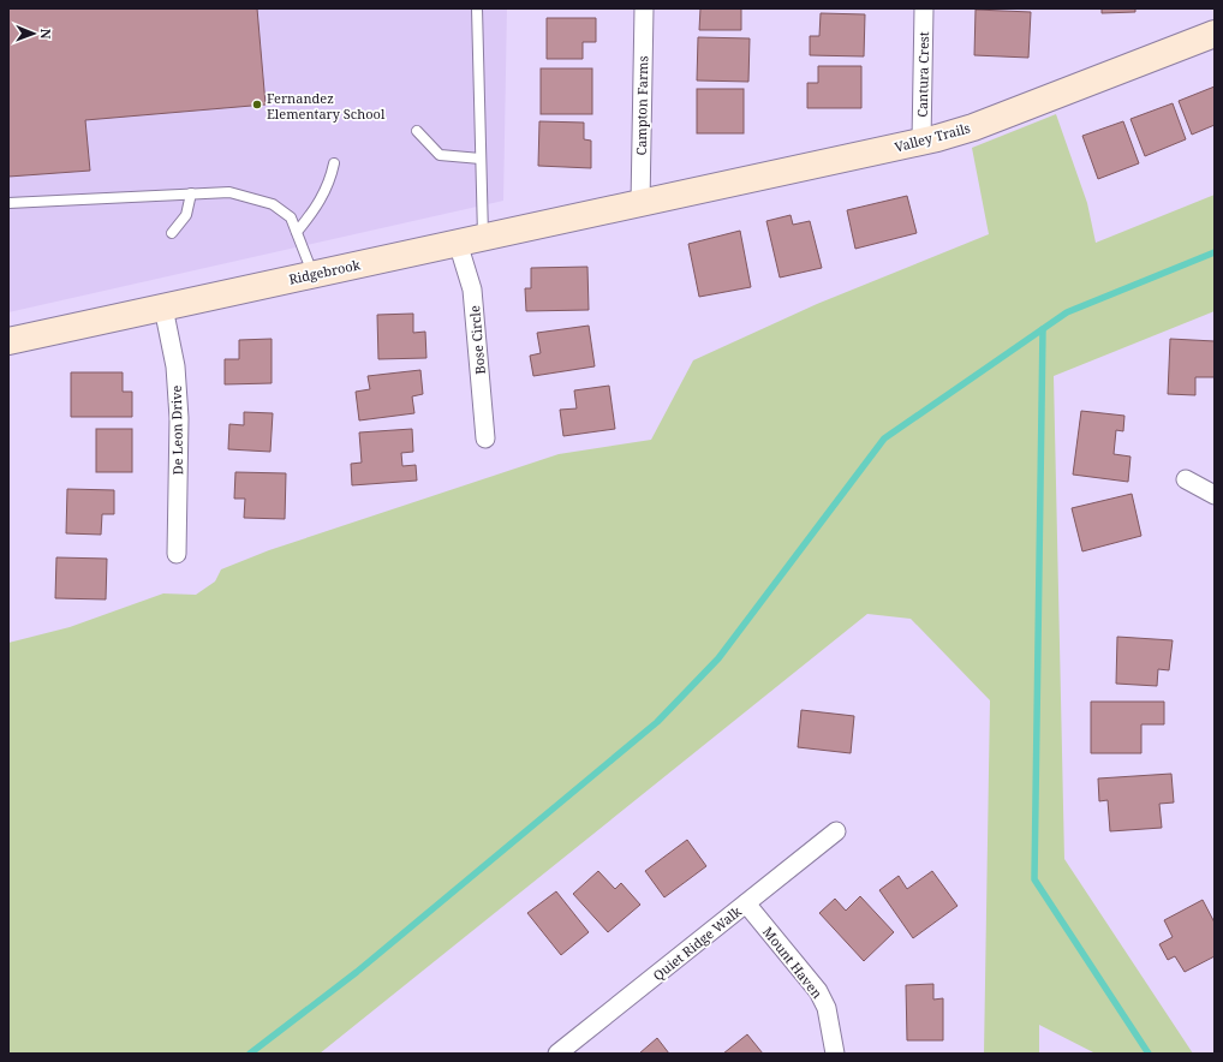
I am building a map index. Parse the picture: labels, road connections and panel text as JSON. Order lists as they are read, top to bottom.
{
  "streets": {
    "street": [
      "Cantura Crest",
      "Campton Farms",
      "Valley Trails",
      "Ridgebrook",
      "Bose Circle",
      "De Leon Drive",
      "Quiet Ridge Walk",
      "Mount Haven"
    ]
  },
  "crossings": [
    ["Cantura Crest", "Valley Trails"],
    ["Campton Farms", "Valley Trails"],
    ["Campton Farms", "Ridgebrook"],
    ["Valley Trails", "Ridgebrook"],
    ["Ridgebrook", "Bose Circle"],
    ["Ridgebrook", "De Leon Drive"],
    ["Quiet Ridge Walk", "Mount Haven"]
  ],
  "places": ["Fernandez Elementary School"],
  "north": "right"
}
